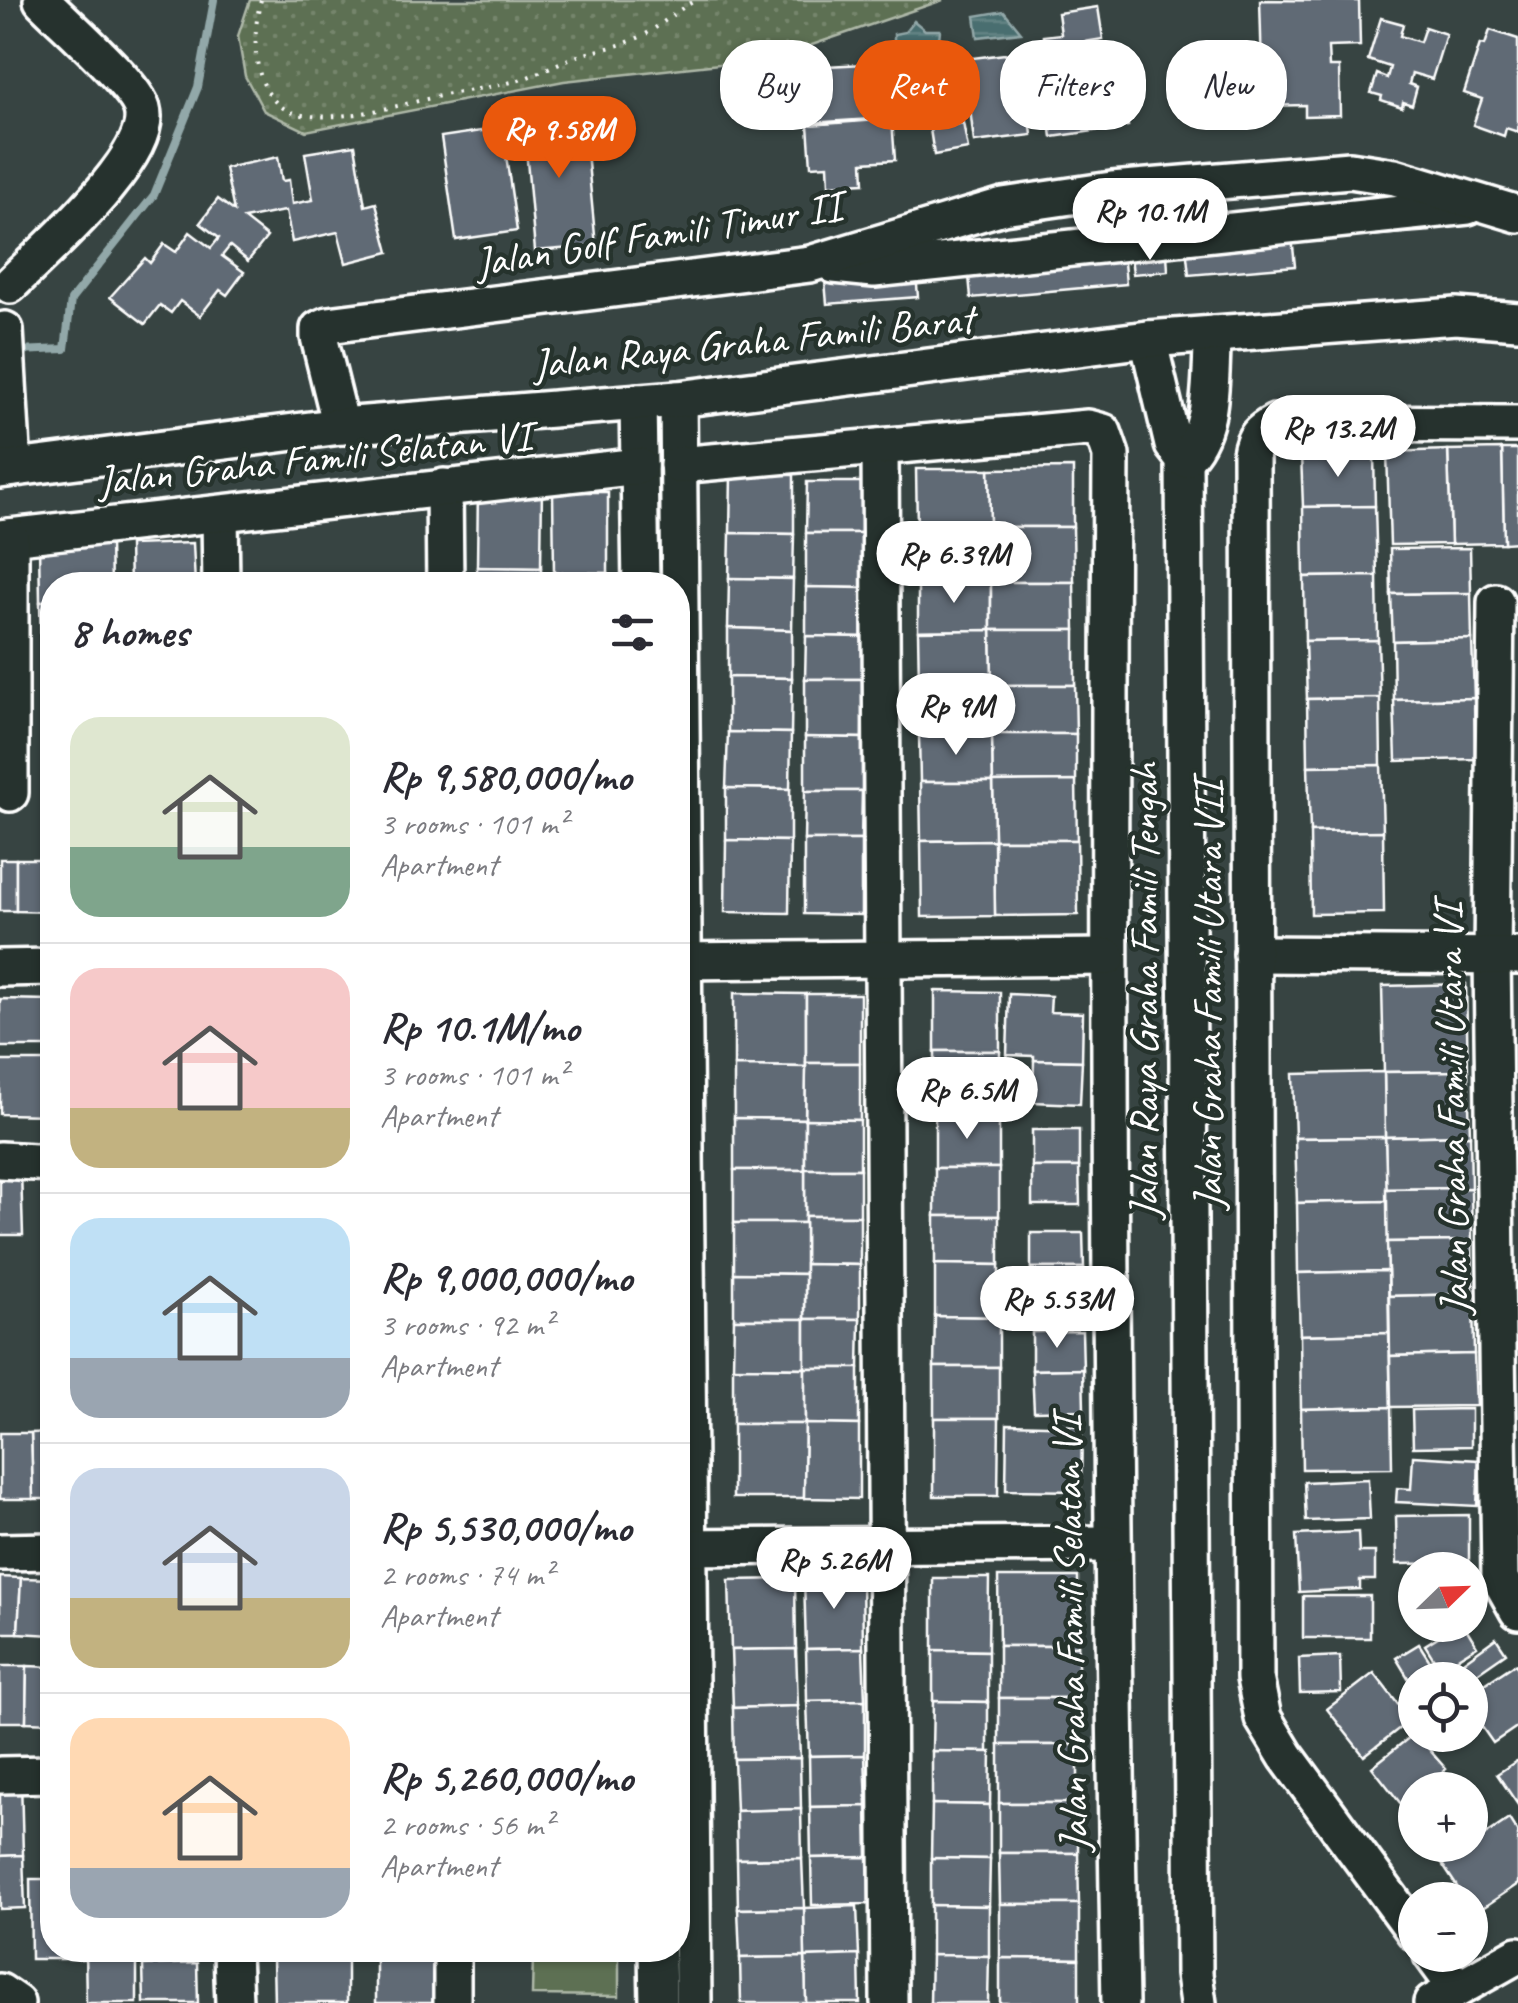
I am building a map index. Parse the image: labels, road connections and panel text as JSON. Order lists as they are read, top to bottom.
{
  "streets": {
    "street": [
      "Jalan Golf Famili Timur II",
      "Jalan Raya Graha Famili Barat",
      "Jalan Graha Famili Selatan VI",
      "Jalan Raya Graha Famili Tengah",
      "Jalan Graha Famili Utara VII",
      "Jalan Graha Famili Utara VI"
    ]
  },
  "crossings": [
    ["Jalan Golf Famili Timur II", "Jalan Raya Graha Famili Barat"],
    ["Jalan Raya Graha Famili Barat", "Jalan Raya Graha Famili Tengah"]
  ],
  "north": "top right",
  "page": {
    "chip": [
      "Buy",
      "Rent",
      "Filters",
      "New"
    ],
    "price": [
      "Rp 9.58M",
      "Rp 10.1M",
      "Rp 13.2M",
      "Rp 6.39M",
      "Rp 9M",
      "Rp 6.5M",
      "Rp 5.53M",
      "Rp 5.26M"
    ],
    "heading": "8 homes",
    "list": [
      {
        "name": "Rp 9,580,000/mo",
        "note": "3 rooms · 101 m² · Apartment"
      },
      {
        "name": "Rp 10.1M/mo",
        "note": "3 rooms · 101 m² · Apartment"
      },
      {
        "name": "Rp 9,000,000/mo",
        "note": "3 rooms · 92 m² · Apartment"
      },
      {
        "name": "Rp 5,530,000/mo",
        "note": "2 rooms · 74 m² · Apartment"
      },
      {
        "name": "Rp 5,260,000/mo",
        "note": "2 rooms · 56 m² · Apartment"
      }
    ],
    "map_buttons": ["+", "−"]
  }
}
